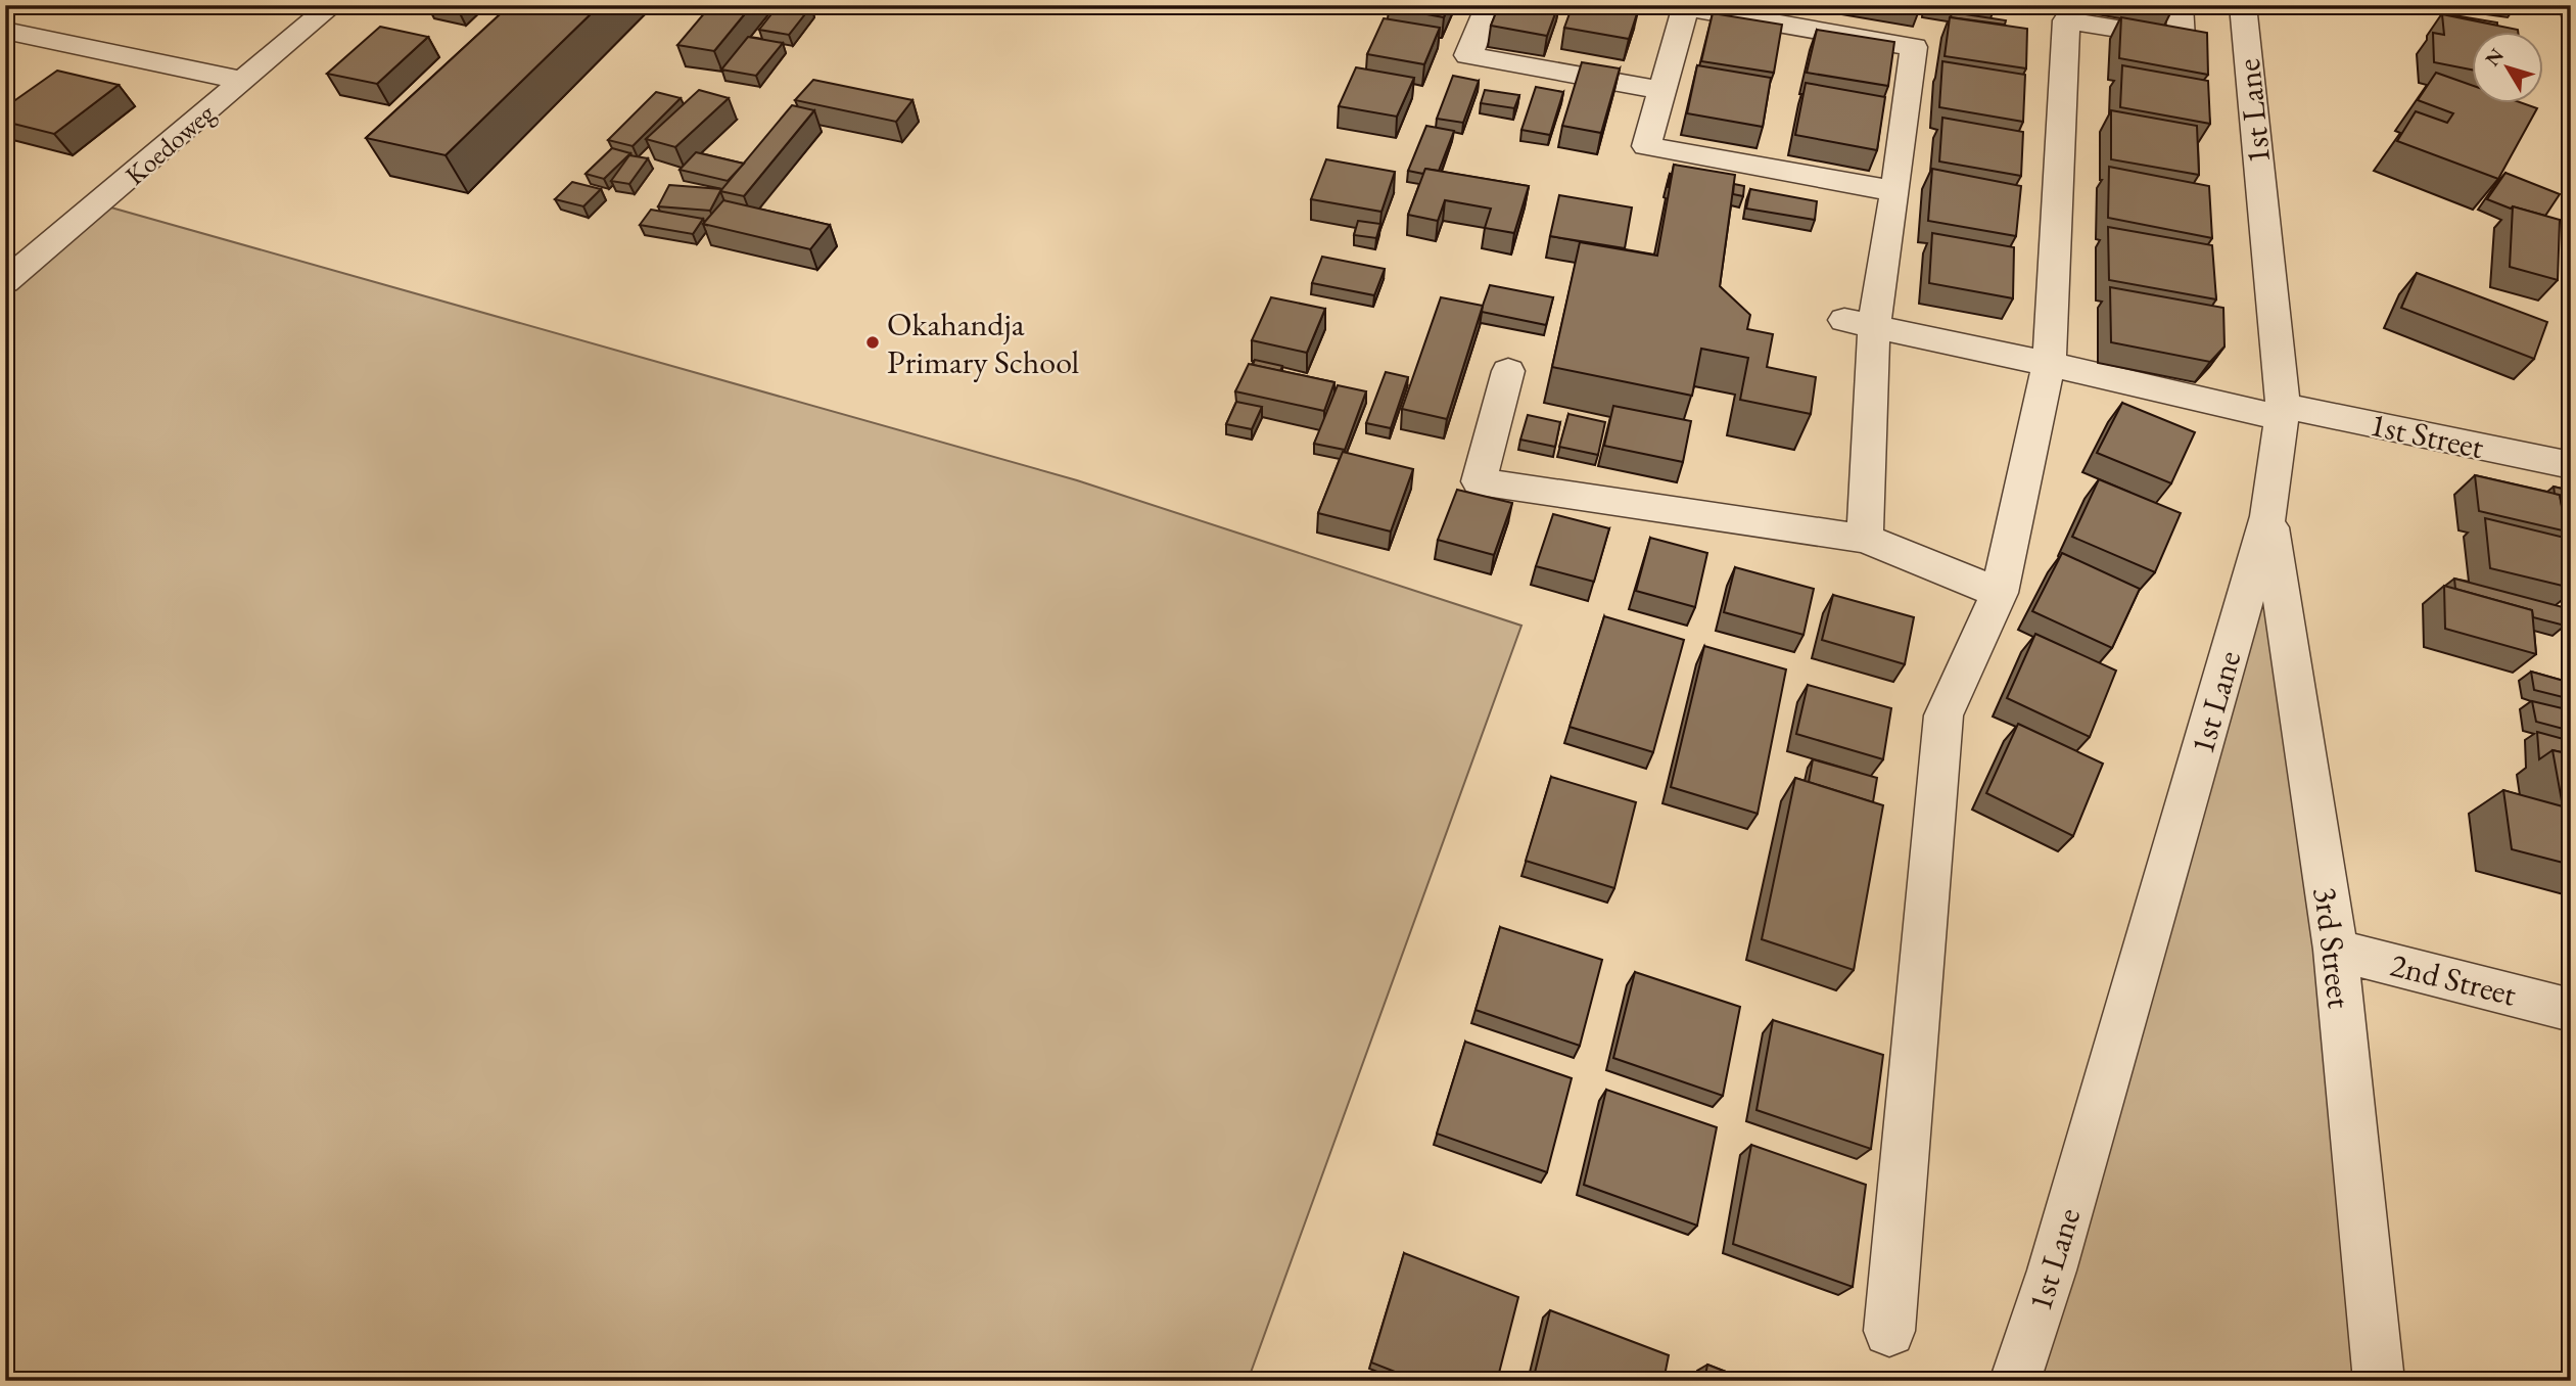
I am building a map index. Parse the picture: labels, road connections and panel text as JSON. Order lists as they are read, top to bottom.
{
  "streets": {
    "street": [
      "1st Lane",
      "Koedoweg",
      "1st Street",
      "3rd Street",
      "2nd Street"
    ]
  },
  "crossings": [
    ["1st Lane", "1st Street"],
    ["1st Lane", "3rd Street"],
    ["3rd Street", "2nd Street"]
  ],
  "places": ["Okahandja Primary School"],
  "north": "top left"
}
